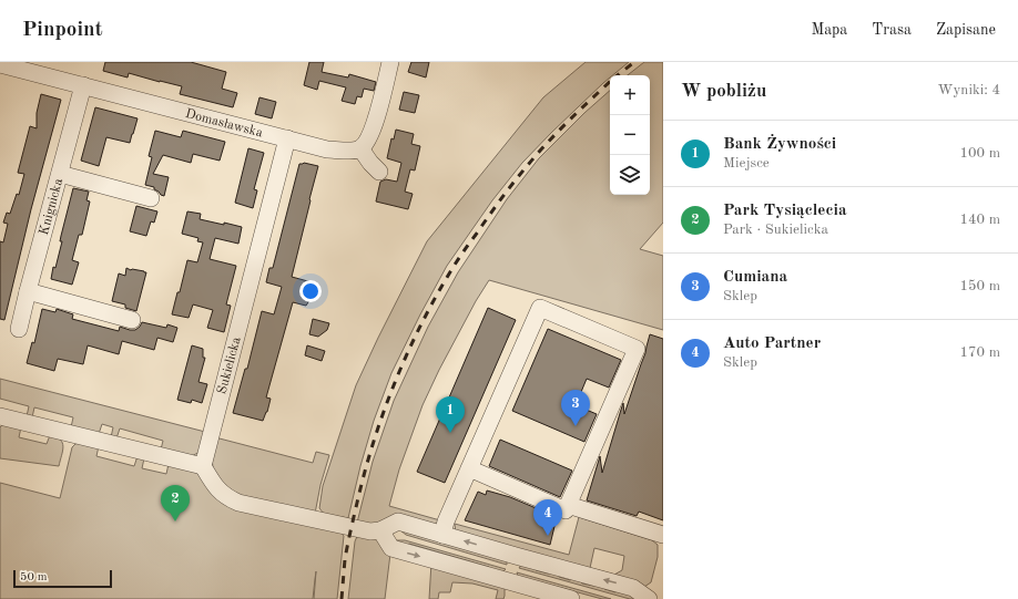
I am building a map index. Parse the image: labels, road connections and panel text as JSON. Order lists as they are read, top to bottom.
{
  "streets": {
    "street": ["Domasławska", "Knignicka", "Sukielicka"]
  },
  "crossings": [
    ["Domasławska", "Knignicka"],
    ["Domasławska", "Sukielicka"]
  ],
  "scale_bar": "50 m",
  "page": {
    "header": "Pinpoint",
    "nav": ["Mapa", "Trasa", "Zapisane"],
    "heading": ["W pobliżu", "Wyniki: 4"],
    "map_buttons": ["+", "−"],
    "list": [
      {
        "mark": "1",
        "name": "Bank Żywności",
        "note": "Miejsce",
        "value": "100 m"
      },
      {
        "mark": "2",
        "name": "Park Tysiąclecia",
        "note": "Park · Sukielicka",
        "value": "140 m"
      },
      {
        "mark": "3",
        "name": "Cumiana",
        "note": "Sklep",
        "value": "150 m"
      },
      {
        "mark": "4",
        "name": "Auto Partner",
        "note": "Sklep",
        "value": "170 m"
      }
    ],
    "pins": [
      "3",
      "1",
      "2",
      "4"
    ],
    "scale": "50 m"
  }
}
